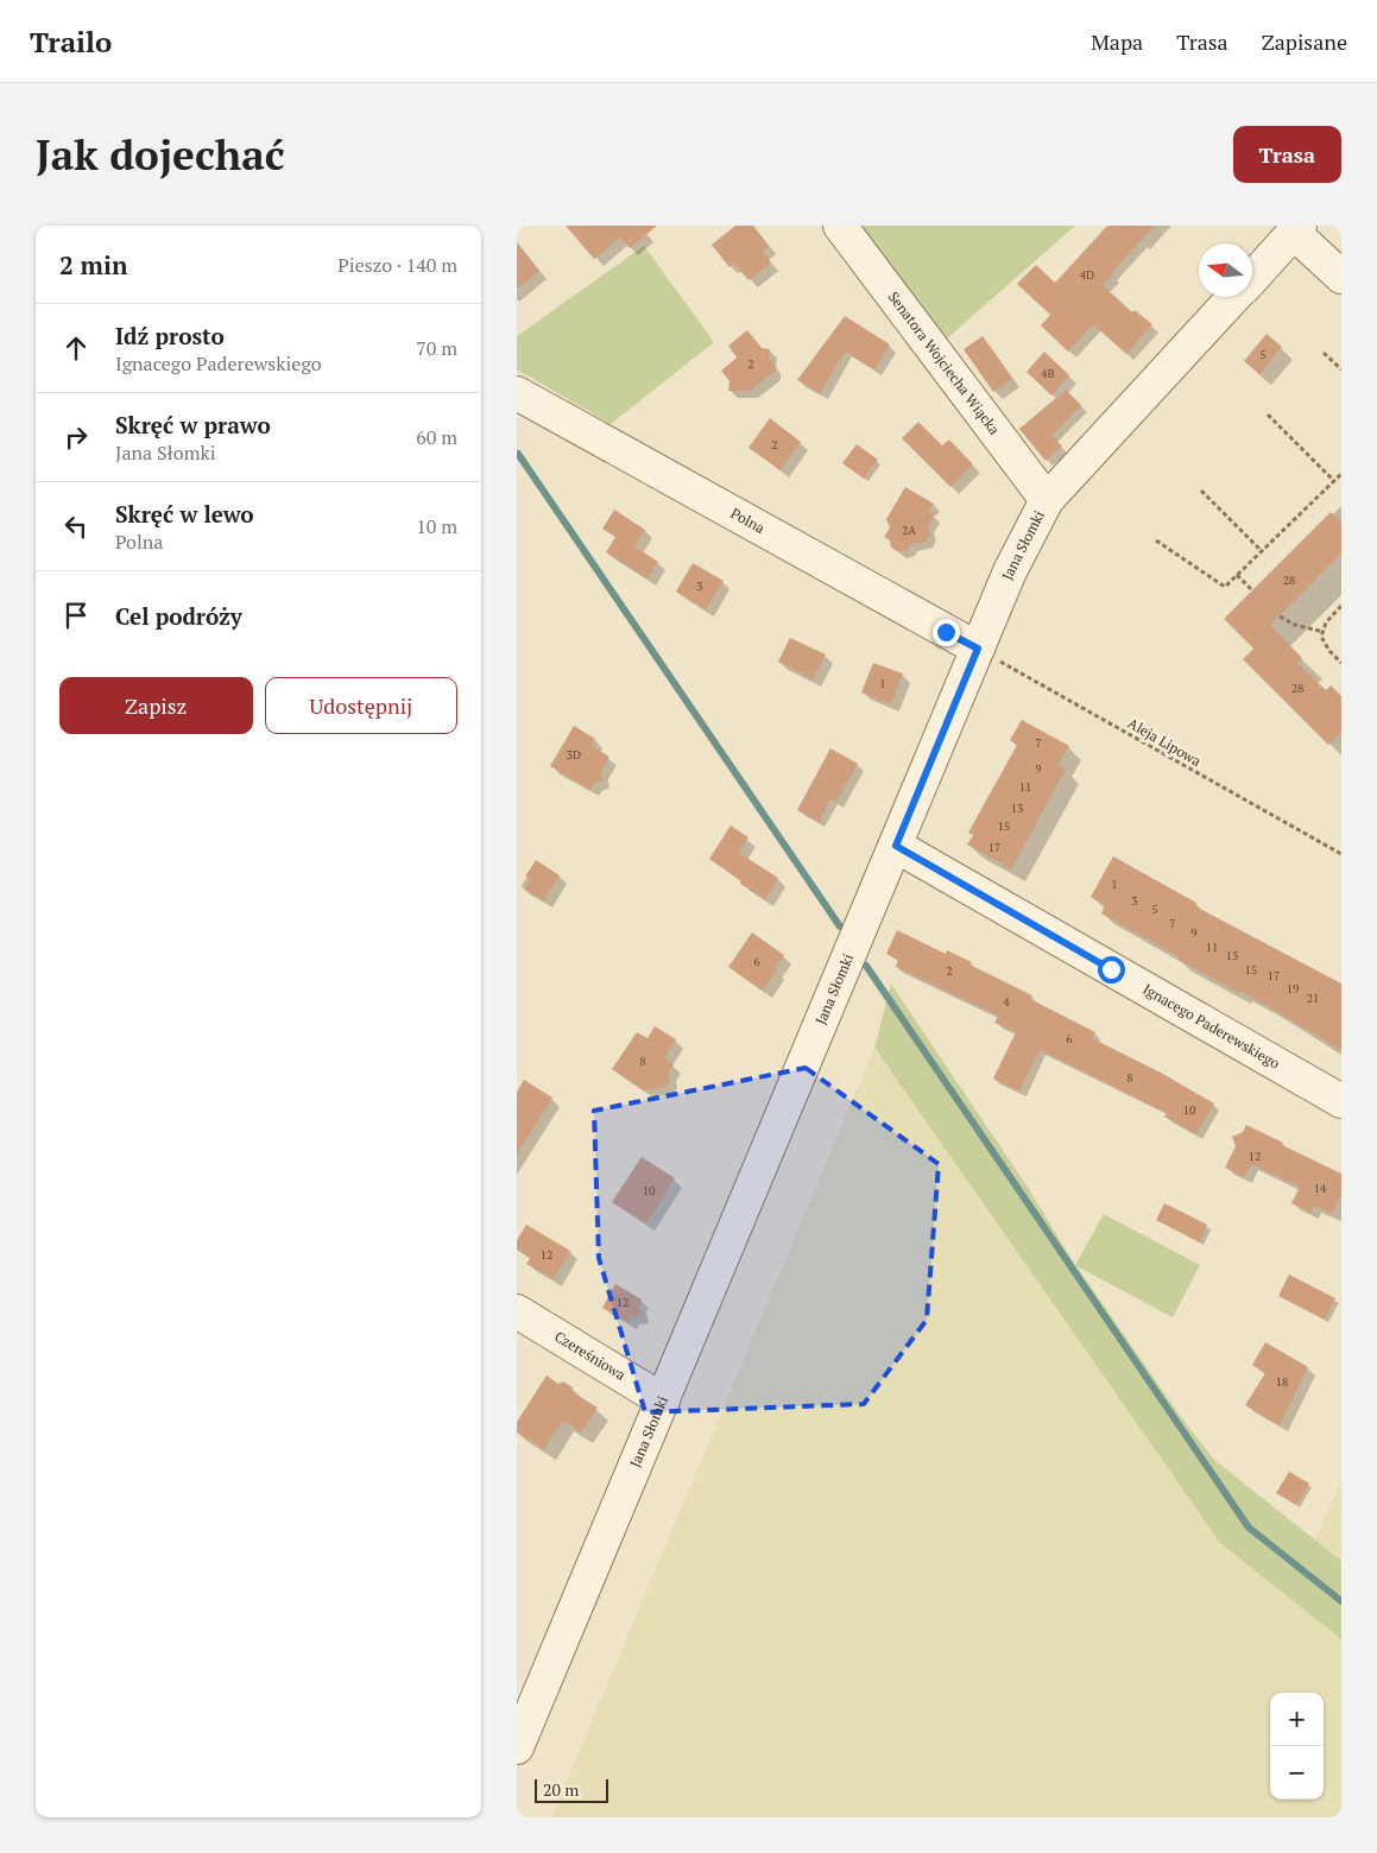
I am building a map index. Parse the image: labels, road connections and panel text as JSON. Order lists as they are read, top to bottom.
{
  "streets": {
    "street": [
      "Senatora Wojciecha Wiącka",
      "Polna",
      "Jana Słomki",
      "Ignacego Paderewskiego",
      "Czereśniowa"
    ],
    "path": ["Aleja Lipowa"]
  },
  "crossings": [
    ["Senatora Wojciecha Wiącka", "Jana Słomki"],
    ["Polna", "Jana Słomki"],
    ["Polna", "Aleja Lipowa"],
    ["Jana Słomki", "Aleja Lipowa"],
    ["Jana Słomki", "Ignacego Paderewskiego"],
    ["Jana Słomki", "Czereśniowa"]
  ],
  "house_numbers": [
    "4D",
    "5",
    "2",
    "4B",
    "2",
    "2A",
    "28",
    "3",
    "1",
    "28",
    "7",
    "3D",
    "9",
    "11",
    "13",
    "15",
    "17",
    "1",
    "3",
    "5",
    "7",
    "9",
    "11",
    "13",
    "6",
    "15",
    "2",
    "17",
    "19",
    "21",
    "4",
    "6",
    "8",
    "8",
    "10",
    "12",
    "14",
    "10",
    "12",
    "12",
    "18"
  ],
  "scale_bar": "20 m",
  "north": "left",
  "page": {
    "header": "Trailo",
    "nav": ["Mapa", "Trasa", "Zapisane"],
    "buttons": [
      "Trasa",
      ["Zapisz", "Udostępnij"]
    ],
    "title": "Jak dojechać",
    "heading": ["2 min", "Pieszo · 140 m"],
    "list": [
      ["Idź prosto", "Ignacego Paderewskiego", "70 m"],
      ["Skręć w prawo", "Jana Słomki", "60 m"],
      ["Skręć w lewo", "Polna", "10 m"],
      "Cel podróży"
    ],
    "map_buttons": ["+", "−"],
    "scale": "20 m"
  }
}
